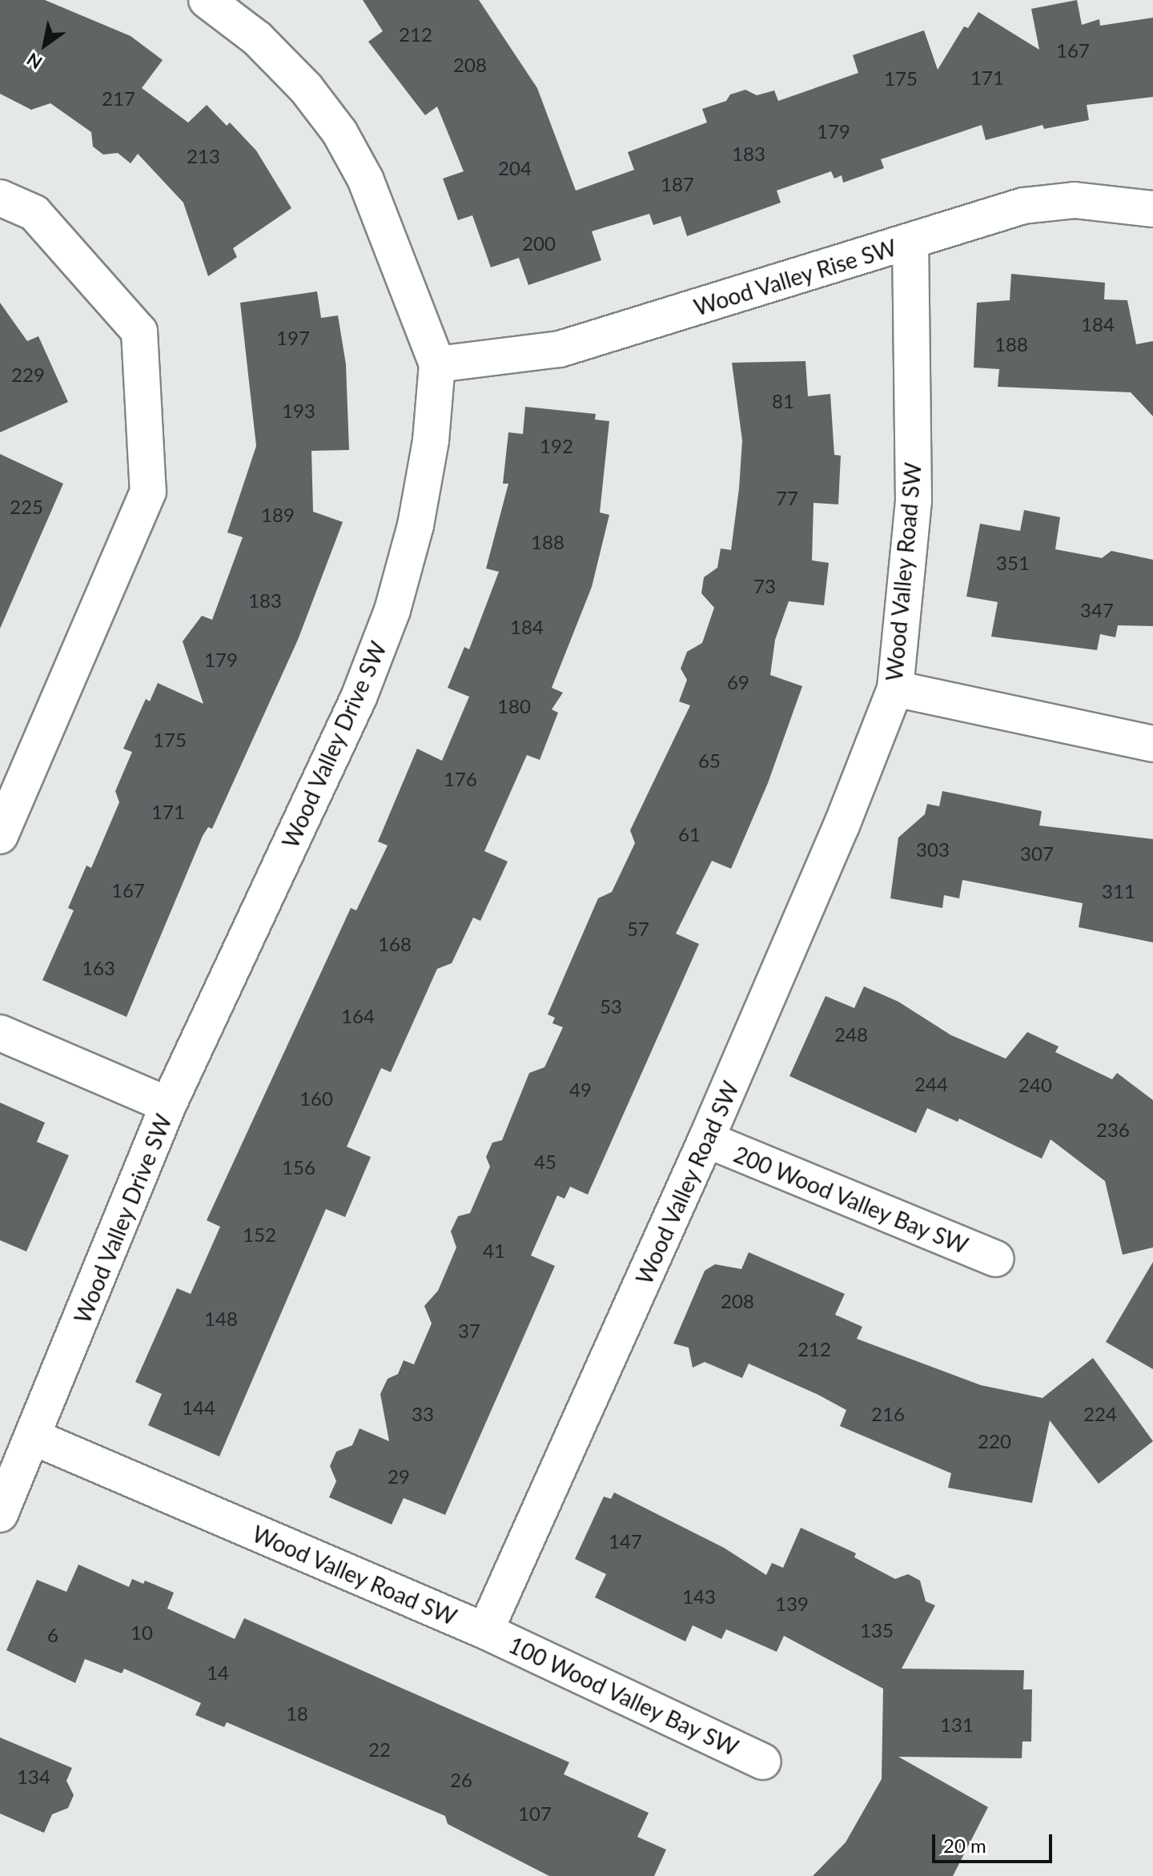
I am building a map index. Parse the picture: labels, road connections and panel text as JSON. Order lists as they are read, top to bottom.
{
  "streets": {
    "street": [
      "Wood Valley Rise SW",
      "Wood Valley Road SW",
      "Wood Valley Drive SW",
      "200 Wood Valley Bay SW",
      "100 Wood Valley Bay SW"
    ]
  },
  "crossings": [
    ["Wood Valley Rise SW", "Wood Valley Road SW"],
    ["Wood Valley Rise SW", "Wood Valley Drive SW"],
    ["Wood Valley Road SW", "Wood Valley Drive SW"],
    ["Wood Valley Road SW", "200 Wood Valley Bay SW"],
    ["Wood Valley Road SW", "100 Wood Valley Bay SW"]
  ],
  "house_numbers": [
    "212",
    "167",
    "208",
    "171",
    "175",
    "217",
    "179",
    "183",
    "213",
    "204",
    "187",
    "200",
    "184",
    "197",
    "188",
    "229",
    "81",
    "193",
    "192",
    "77",
    "225",
    "189",
    "188",
    "351",
    "73",
    "183",
    "347",
    "184",
    "179",
    "69",
    "180",
    "175",
    "65",
    "176",
    "171",
    "61",
    "303",
    "307",
    "167",
    "311",
    "57",
    "168",
    "163",
    "53",
    "164",
    "248",
    "244",
    "240",
    "49",
    "160",
    "236",
    "45",
    "156",
    "152",
    "41",
    "208",
    "148",
    "37",
    "212",
    "144",
    "33",
    "216",
    "224",
    "220",
    "29",
    "147",
    "143",
    "139",
    "135",
    "10",
    "6",
    "14",
    "18",
    "131",
    "22",
    "134",
    "26",
    "107"
  ],
  "scale_bar": "20 m",
  "north": "bottom left"
}
